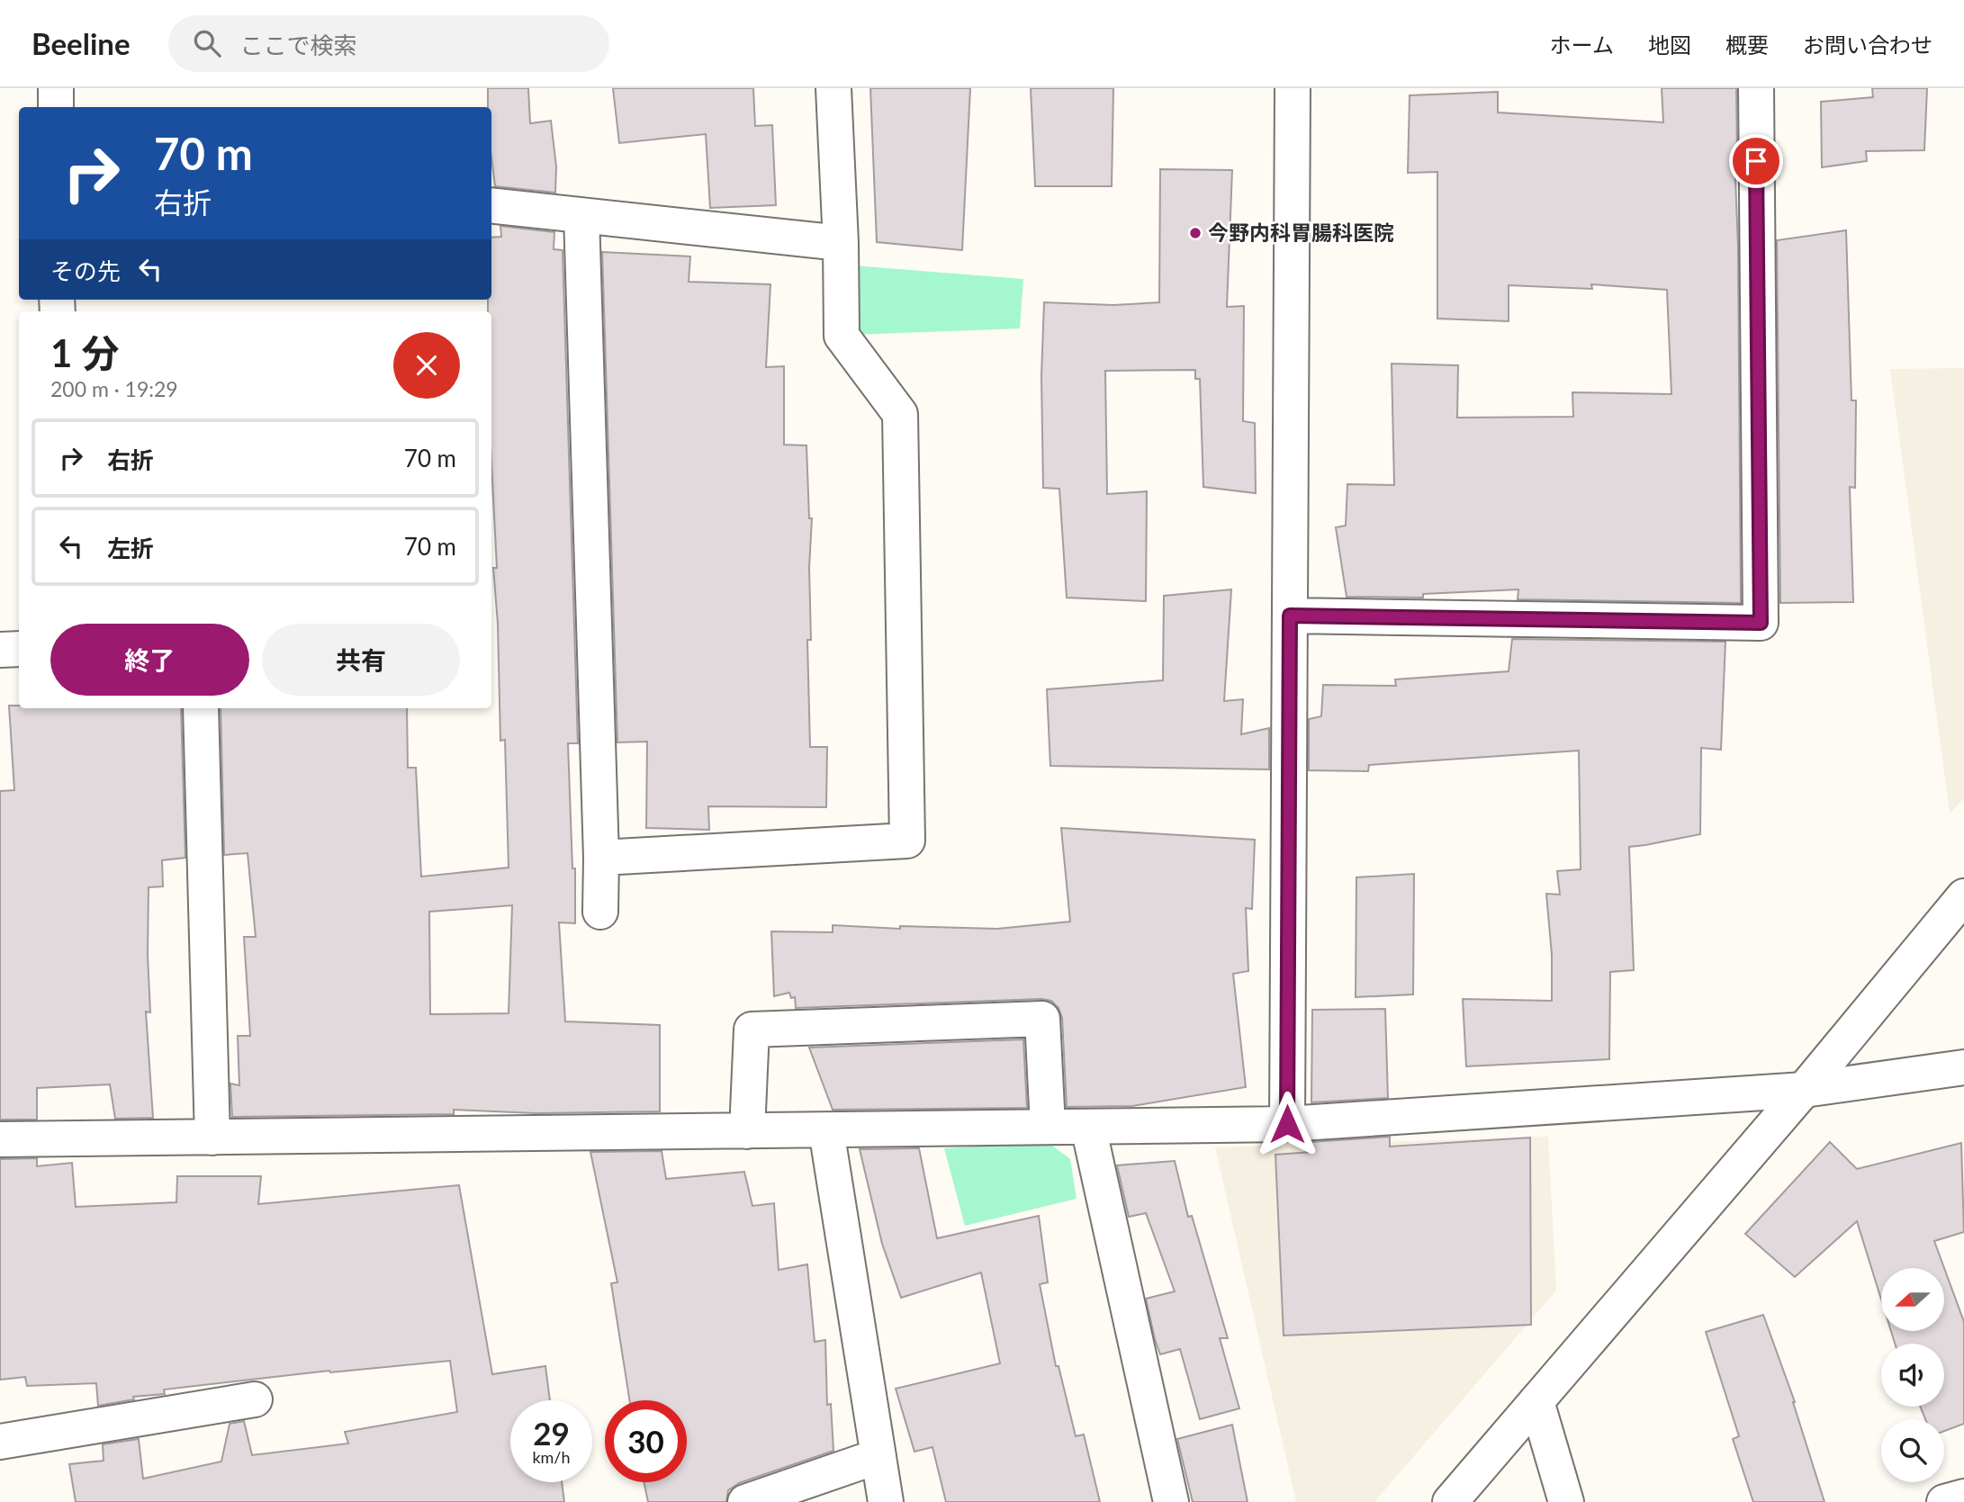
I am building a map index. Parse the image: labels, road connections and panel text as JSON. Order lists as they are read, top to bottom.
{
  "places": ["今野内科胃腸科医院"],
  "north": "left",
  "page": {
    "header": "Beeline",
    "search": "ここで検索",
    "nav": [
      "ホーム",
      "地図",
      "概要",
      "お問い合わせ"
    ],
    "turn": ["70 m", "右折"],
    "then": "その先",
    "heading": ["1 分", "200 m · 19:29"],
    "list": [
      {
        "name": "右折",
        "value": "70 m"
      },
      {
        "name": "左折",
        "value": "70 m"
      }
    ],
    "buttons": ["終了", "共有"],
    "speed": "29 km/h",
    "limit": "30"
  }
}
